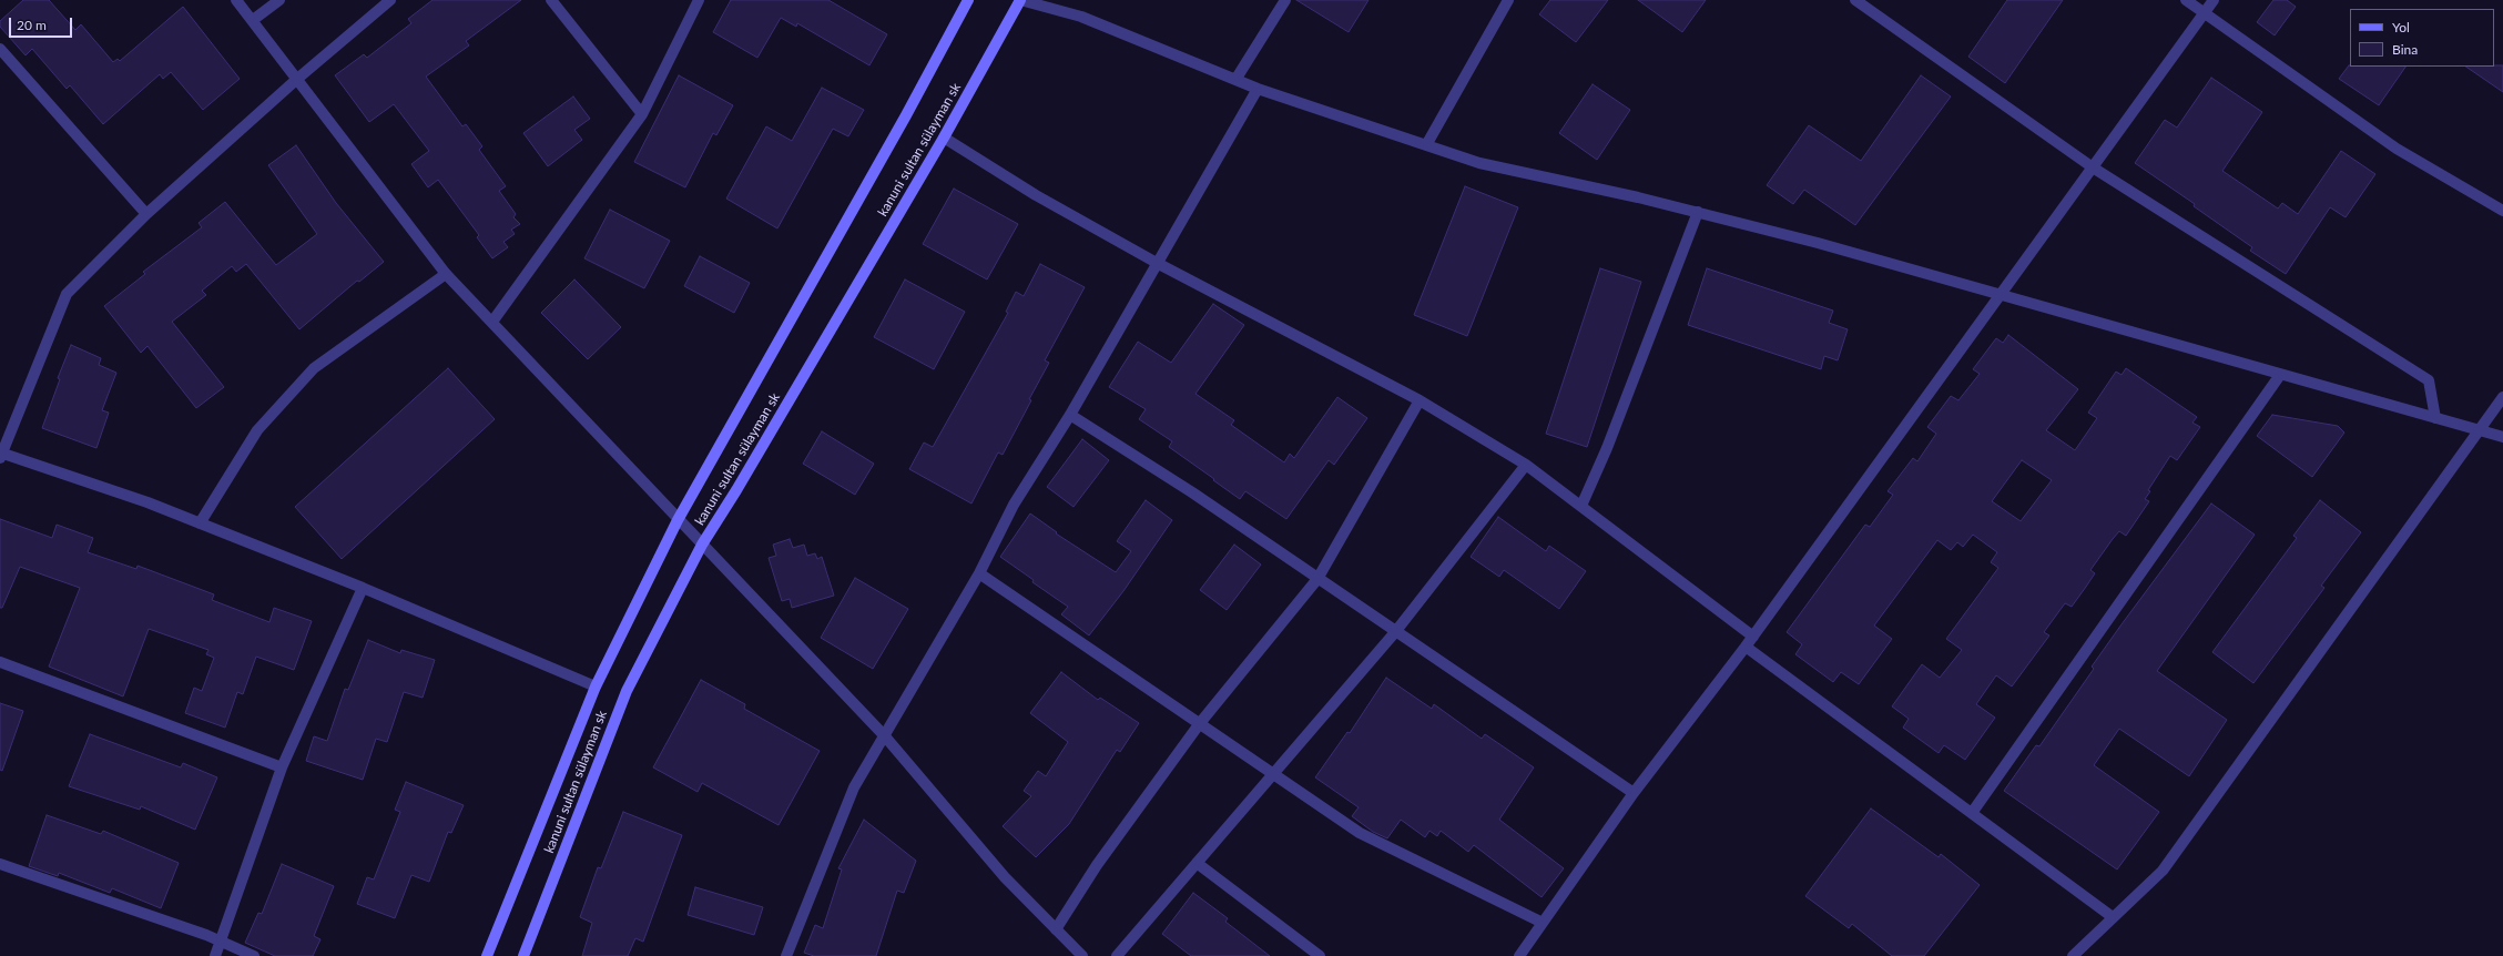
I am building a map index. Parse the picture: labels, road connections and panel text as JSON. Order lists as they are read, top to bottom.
{
  "streets": {
    "main road": ["kanuni sultan sülayman sk"]
  },
  "legend": ["Yol", "Bina"],
  "scale_bar": "20 m"
}
